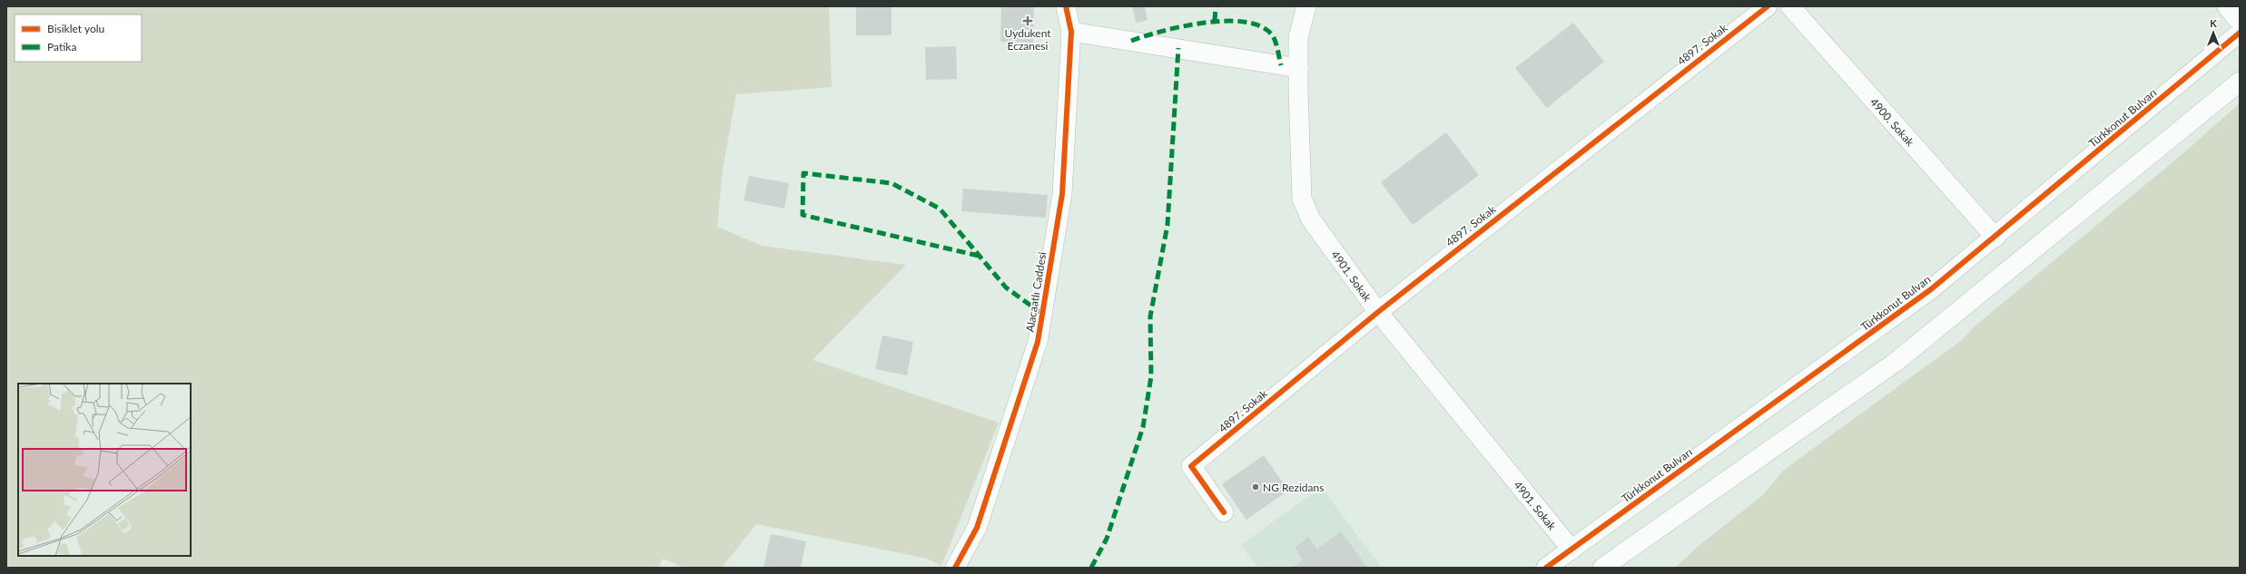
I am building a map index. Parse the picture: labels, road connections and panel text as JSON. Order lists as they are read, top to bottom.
{
  "streets": {
    "street": [
      "4897. Sokak",
      "Türkkonut Bulvarı",
      "4900. Sokak",
      "4901. Sokak",
      "Alacaatlı Caddesi"
    ]
  },
  "crossings": [
    ["4897. Sokak", "4901. Sokak"],
    ["Türkkonut Bulvarı", "4900. Sokak"],
    ["Türkkonut Bulvarı", "4901. Sokak"]
  ],
  "places": {
    "health": ["Uydukent Eczanesi"],
    "other": ["NG Rezidans"]
  },
  "legend": ["Bisiklet yolu", "Patika"],
  "north": "top"
}
